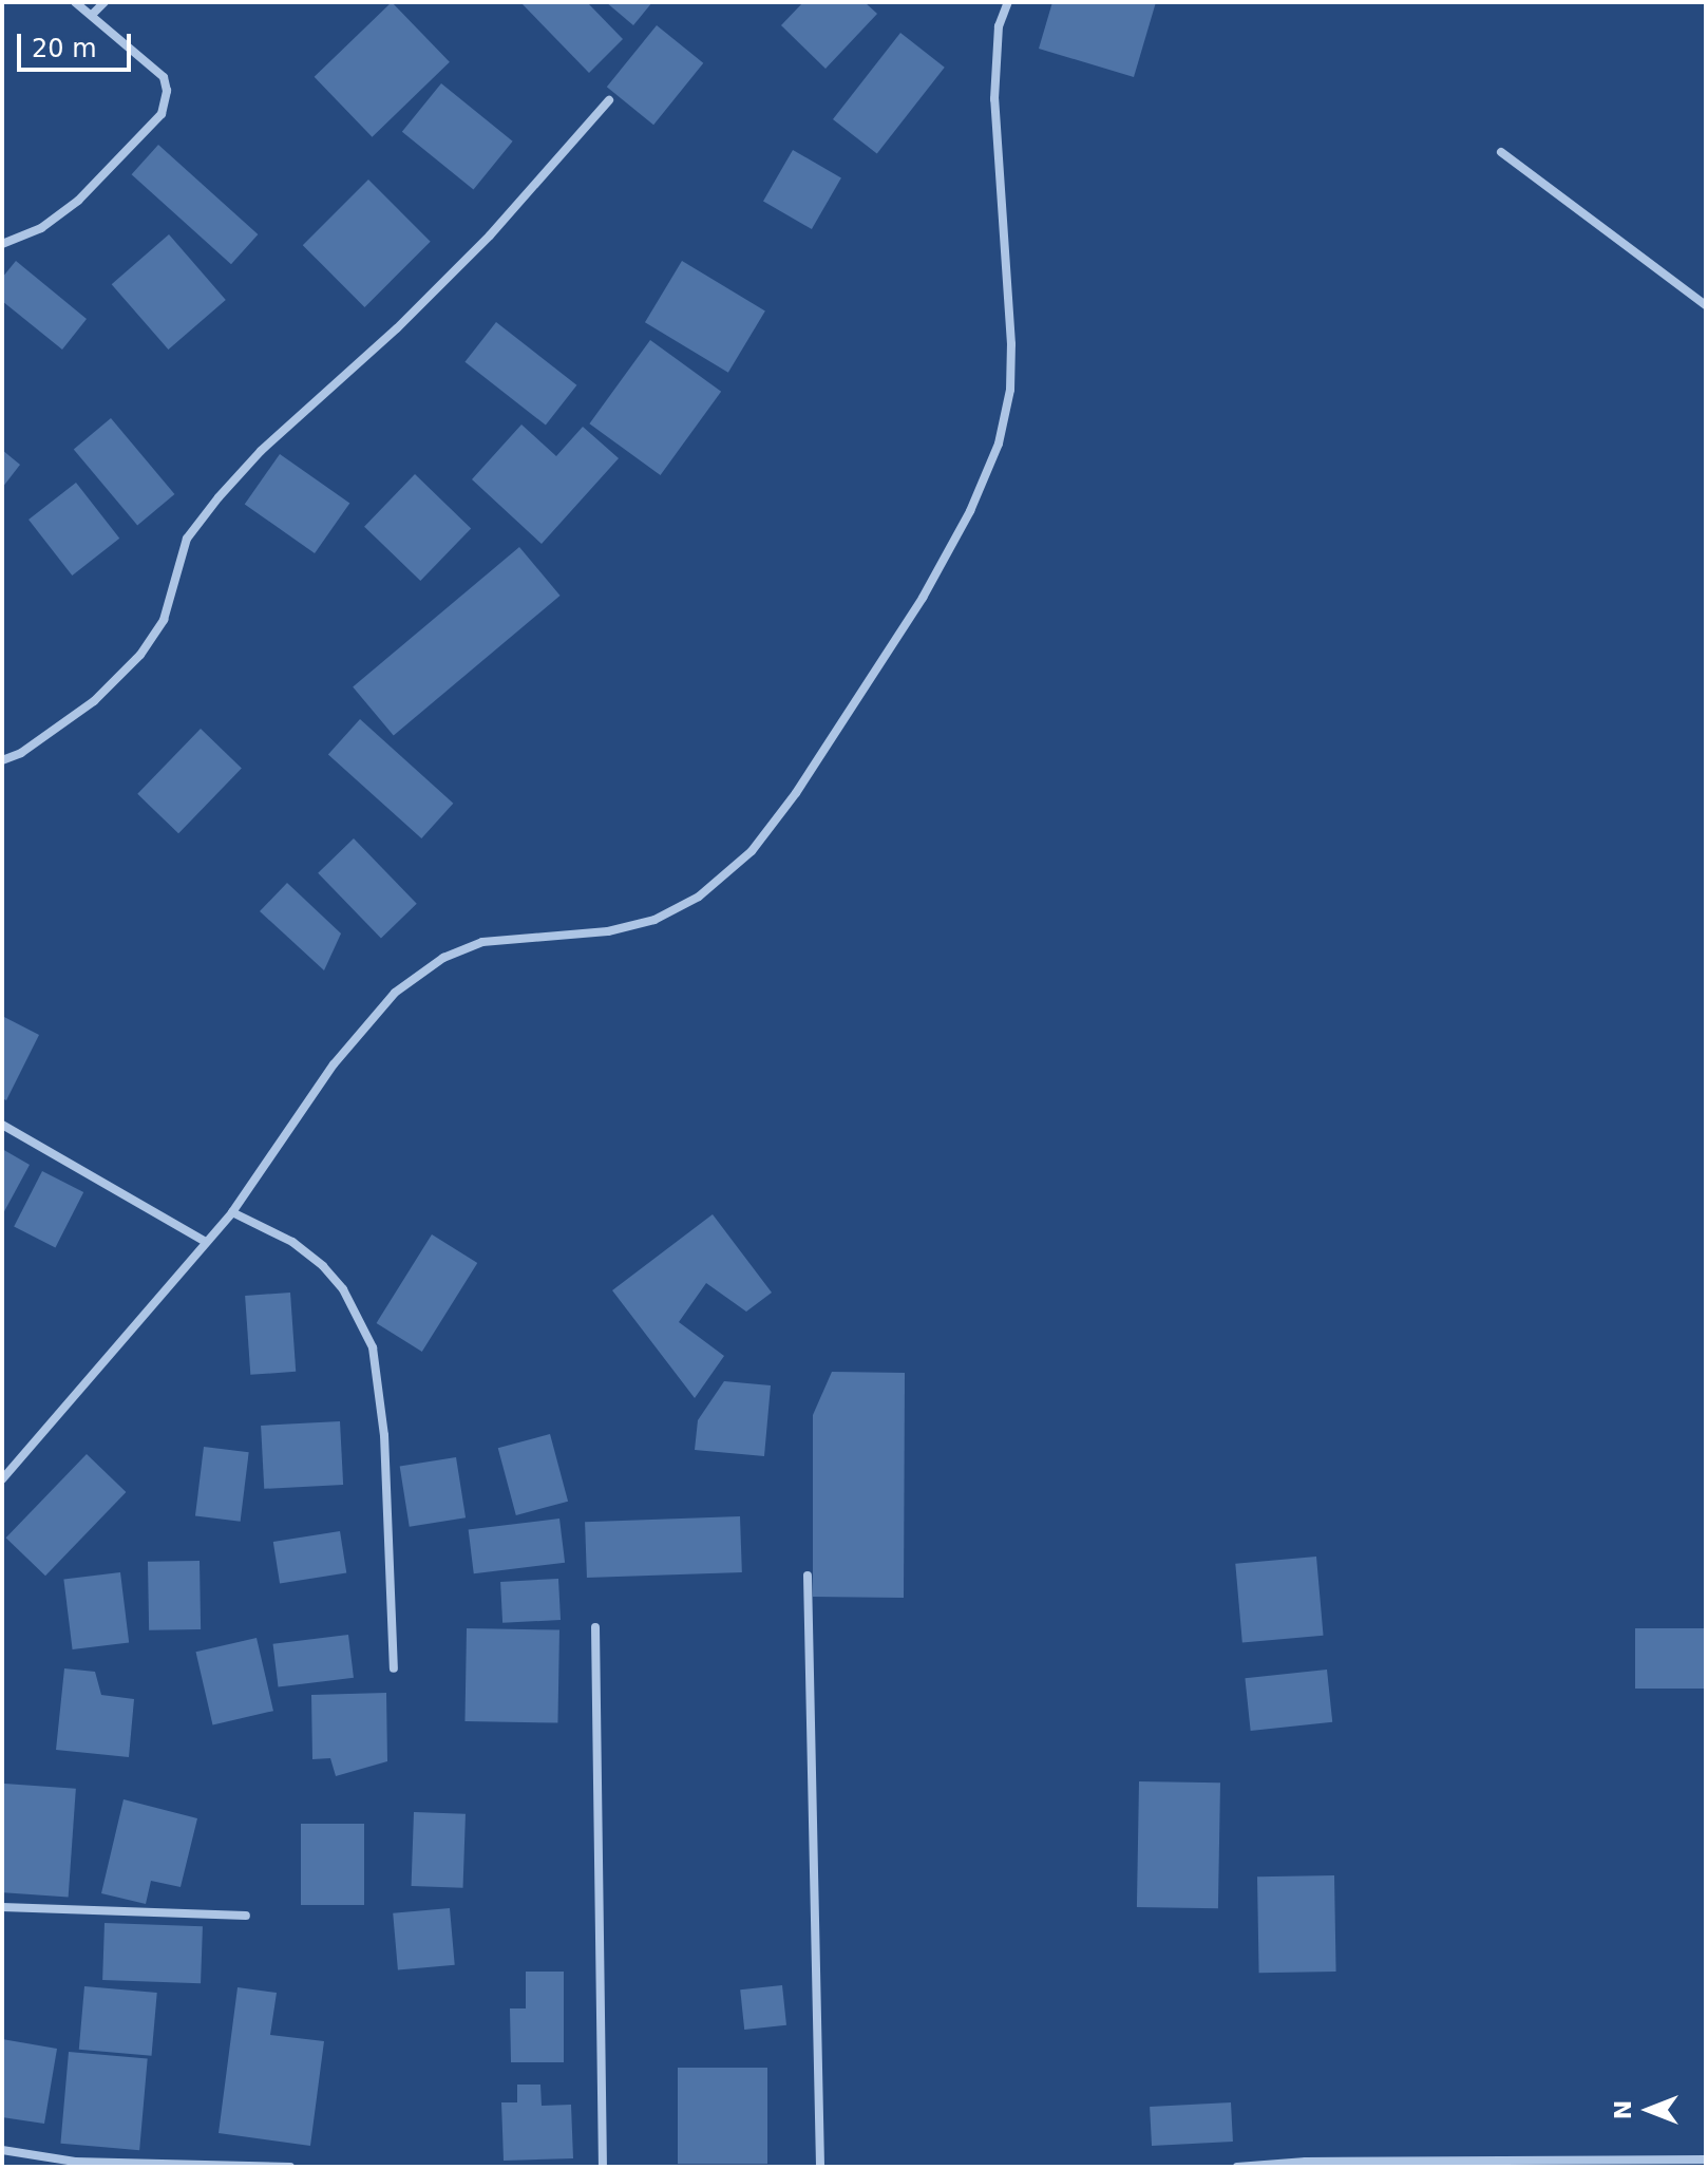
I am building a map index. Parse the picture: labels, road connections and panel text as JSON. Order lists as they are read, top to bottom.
{
  "scale_bar": "20 m",
  "north": "left"
}
